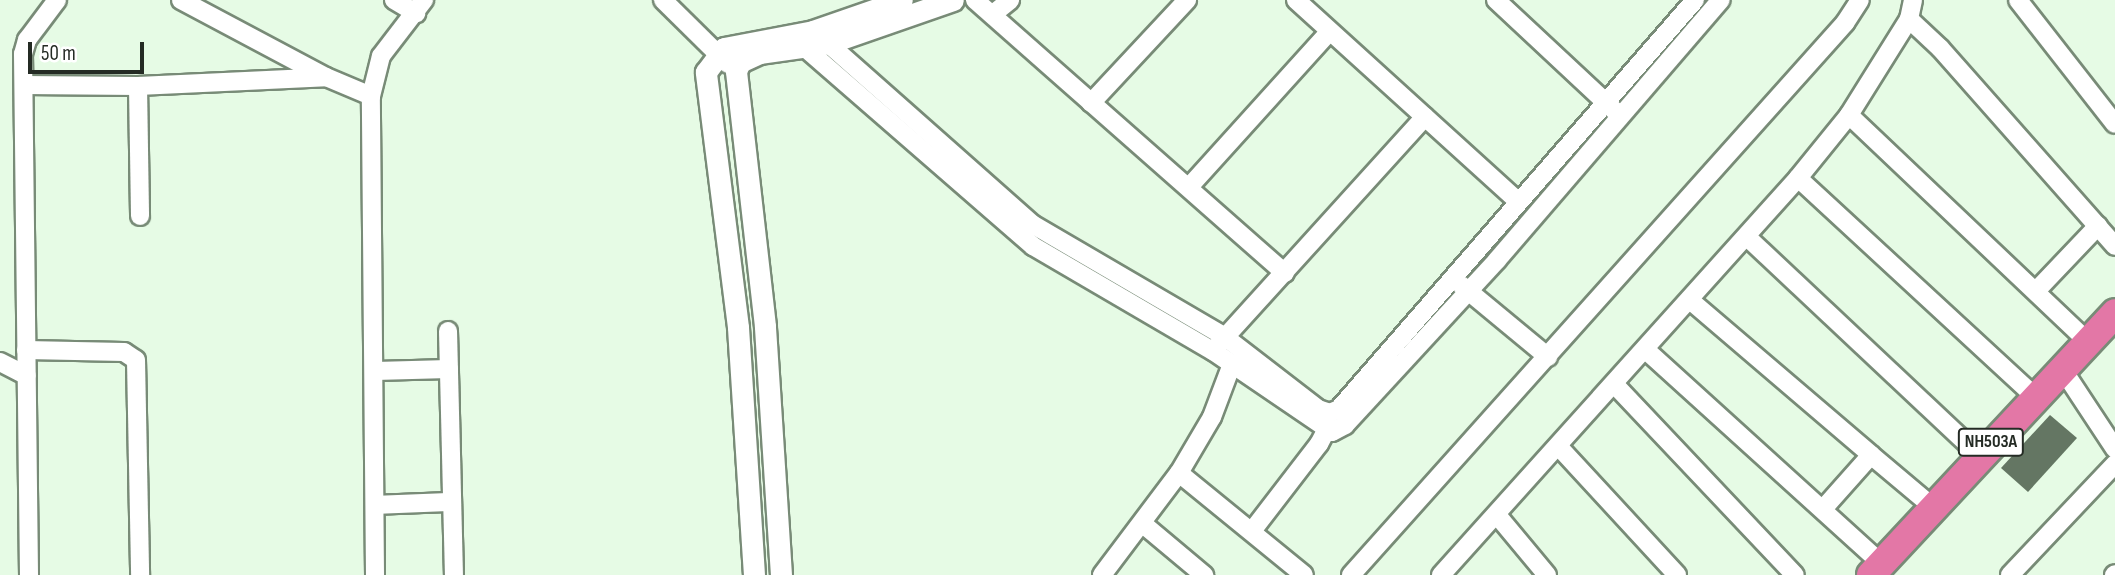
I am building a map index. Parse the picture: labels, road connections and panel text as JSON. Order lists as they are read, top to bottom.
{
  "streets": {
    "highway": ["NH503A"]
  },
  "scale_bar": "50 m"
}
